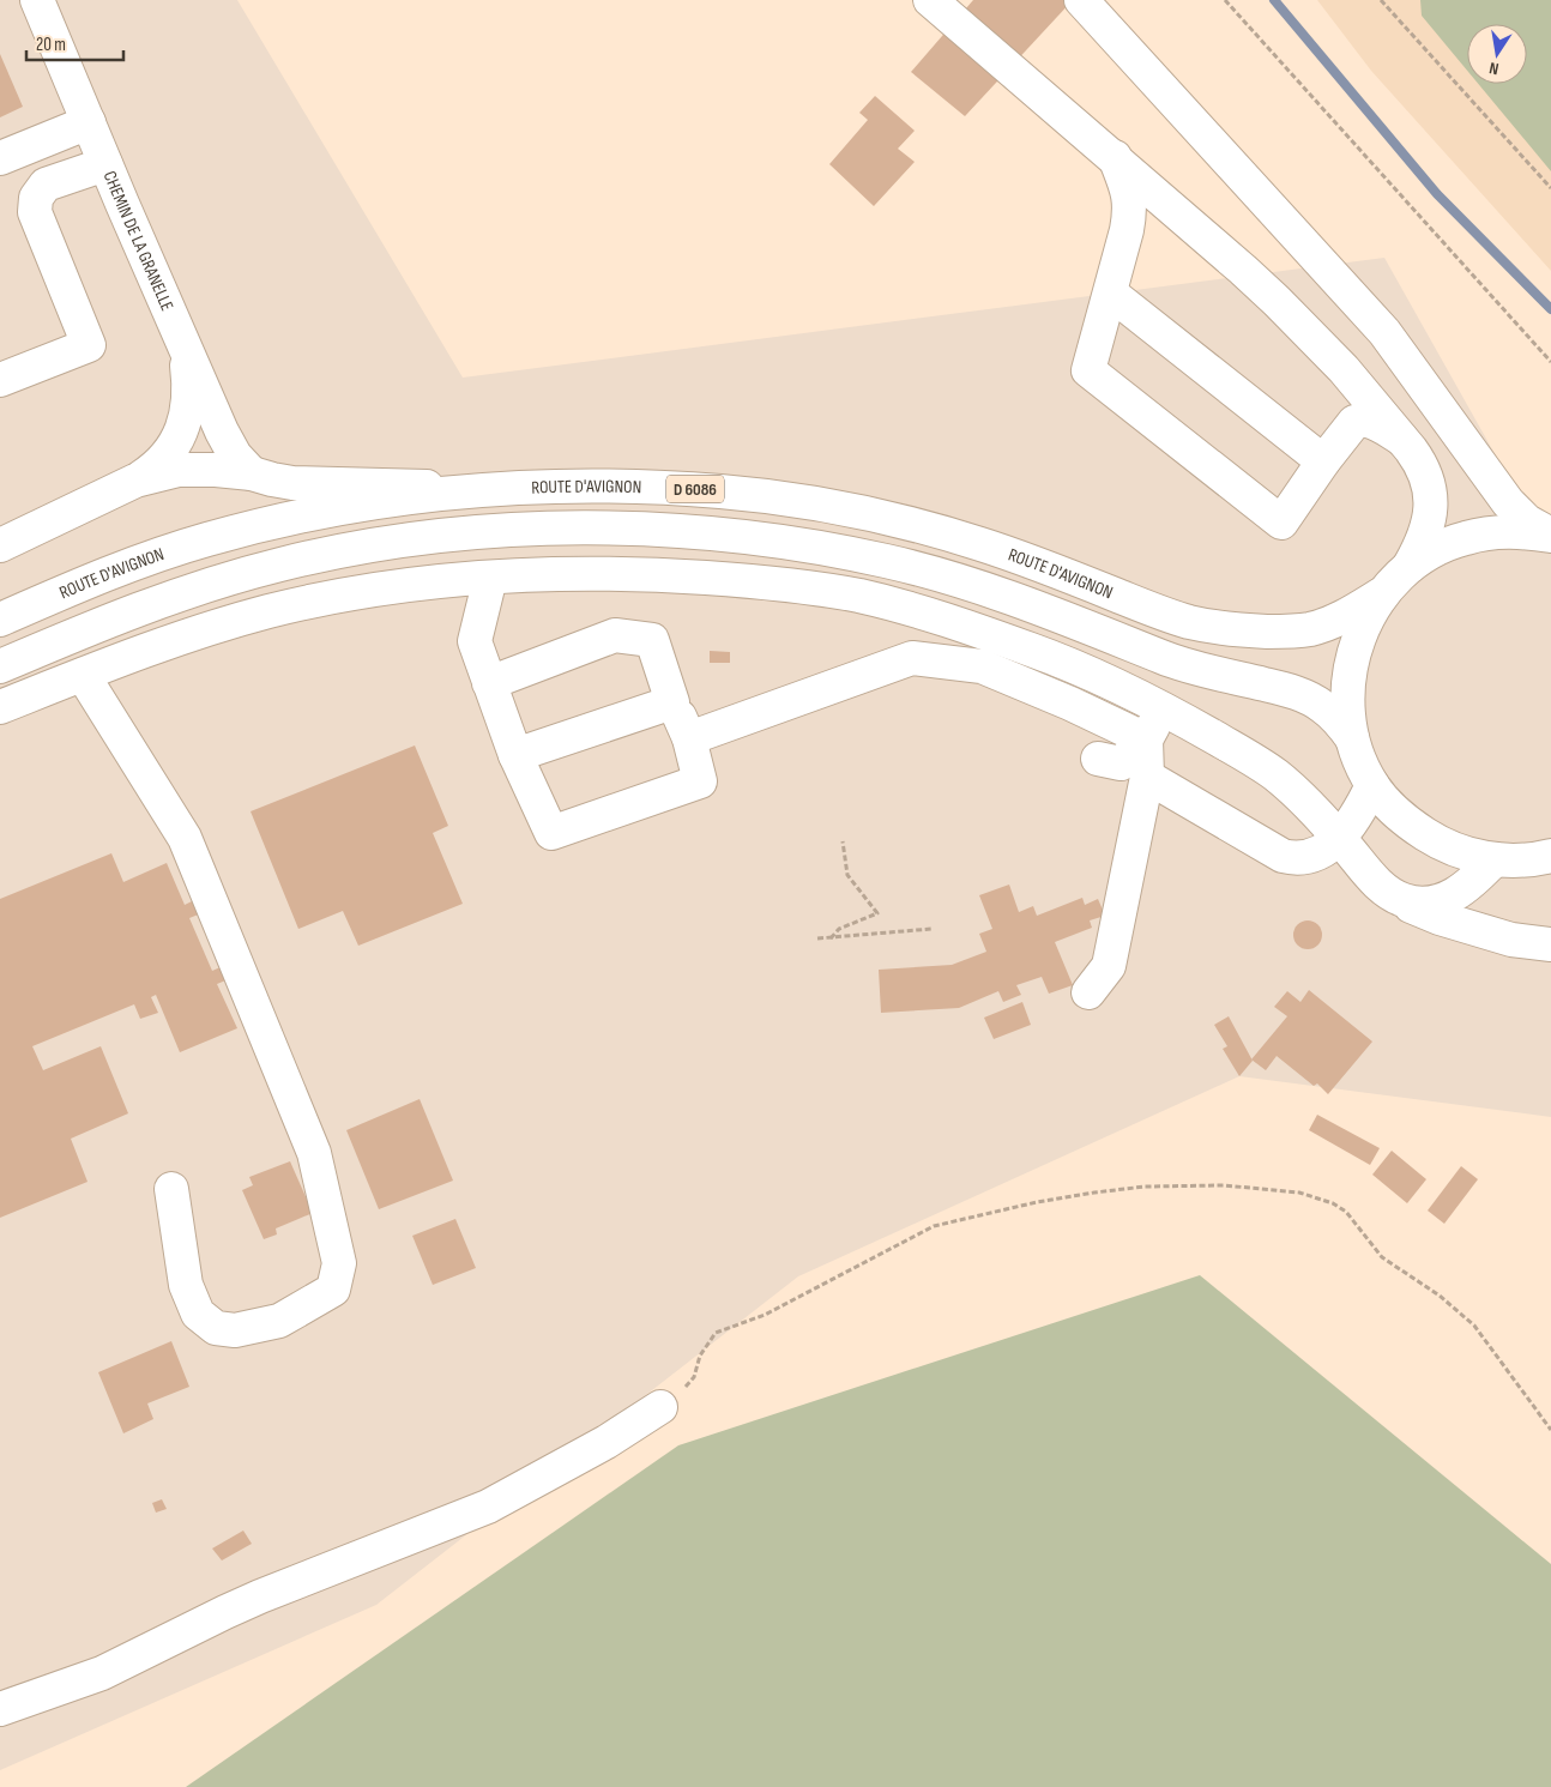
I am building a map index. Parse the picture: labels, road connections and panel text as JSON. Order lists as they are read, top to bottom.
{
  "streets": {
    "main road": ["CHEMIN DE LA GRANELLE", "ROUTE D'AVIGNON", "D 6086"]
  },
  "scale_bar": "20 m",
  "north": "bottom"
}
